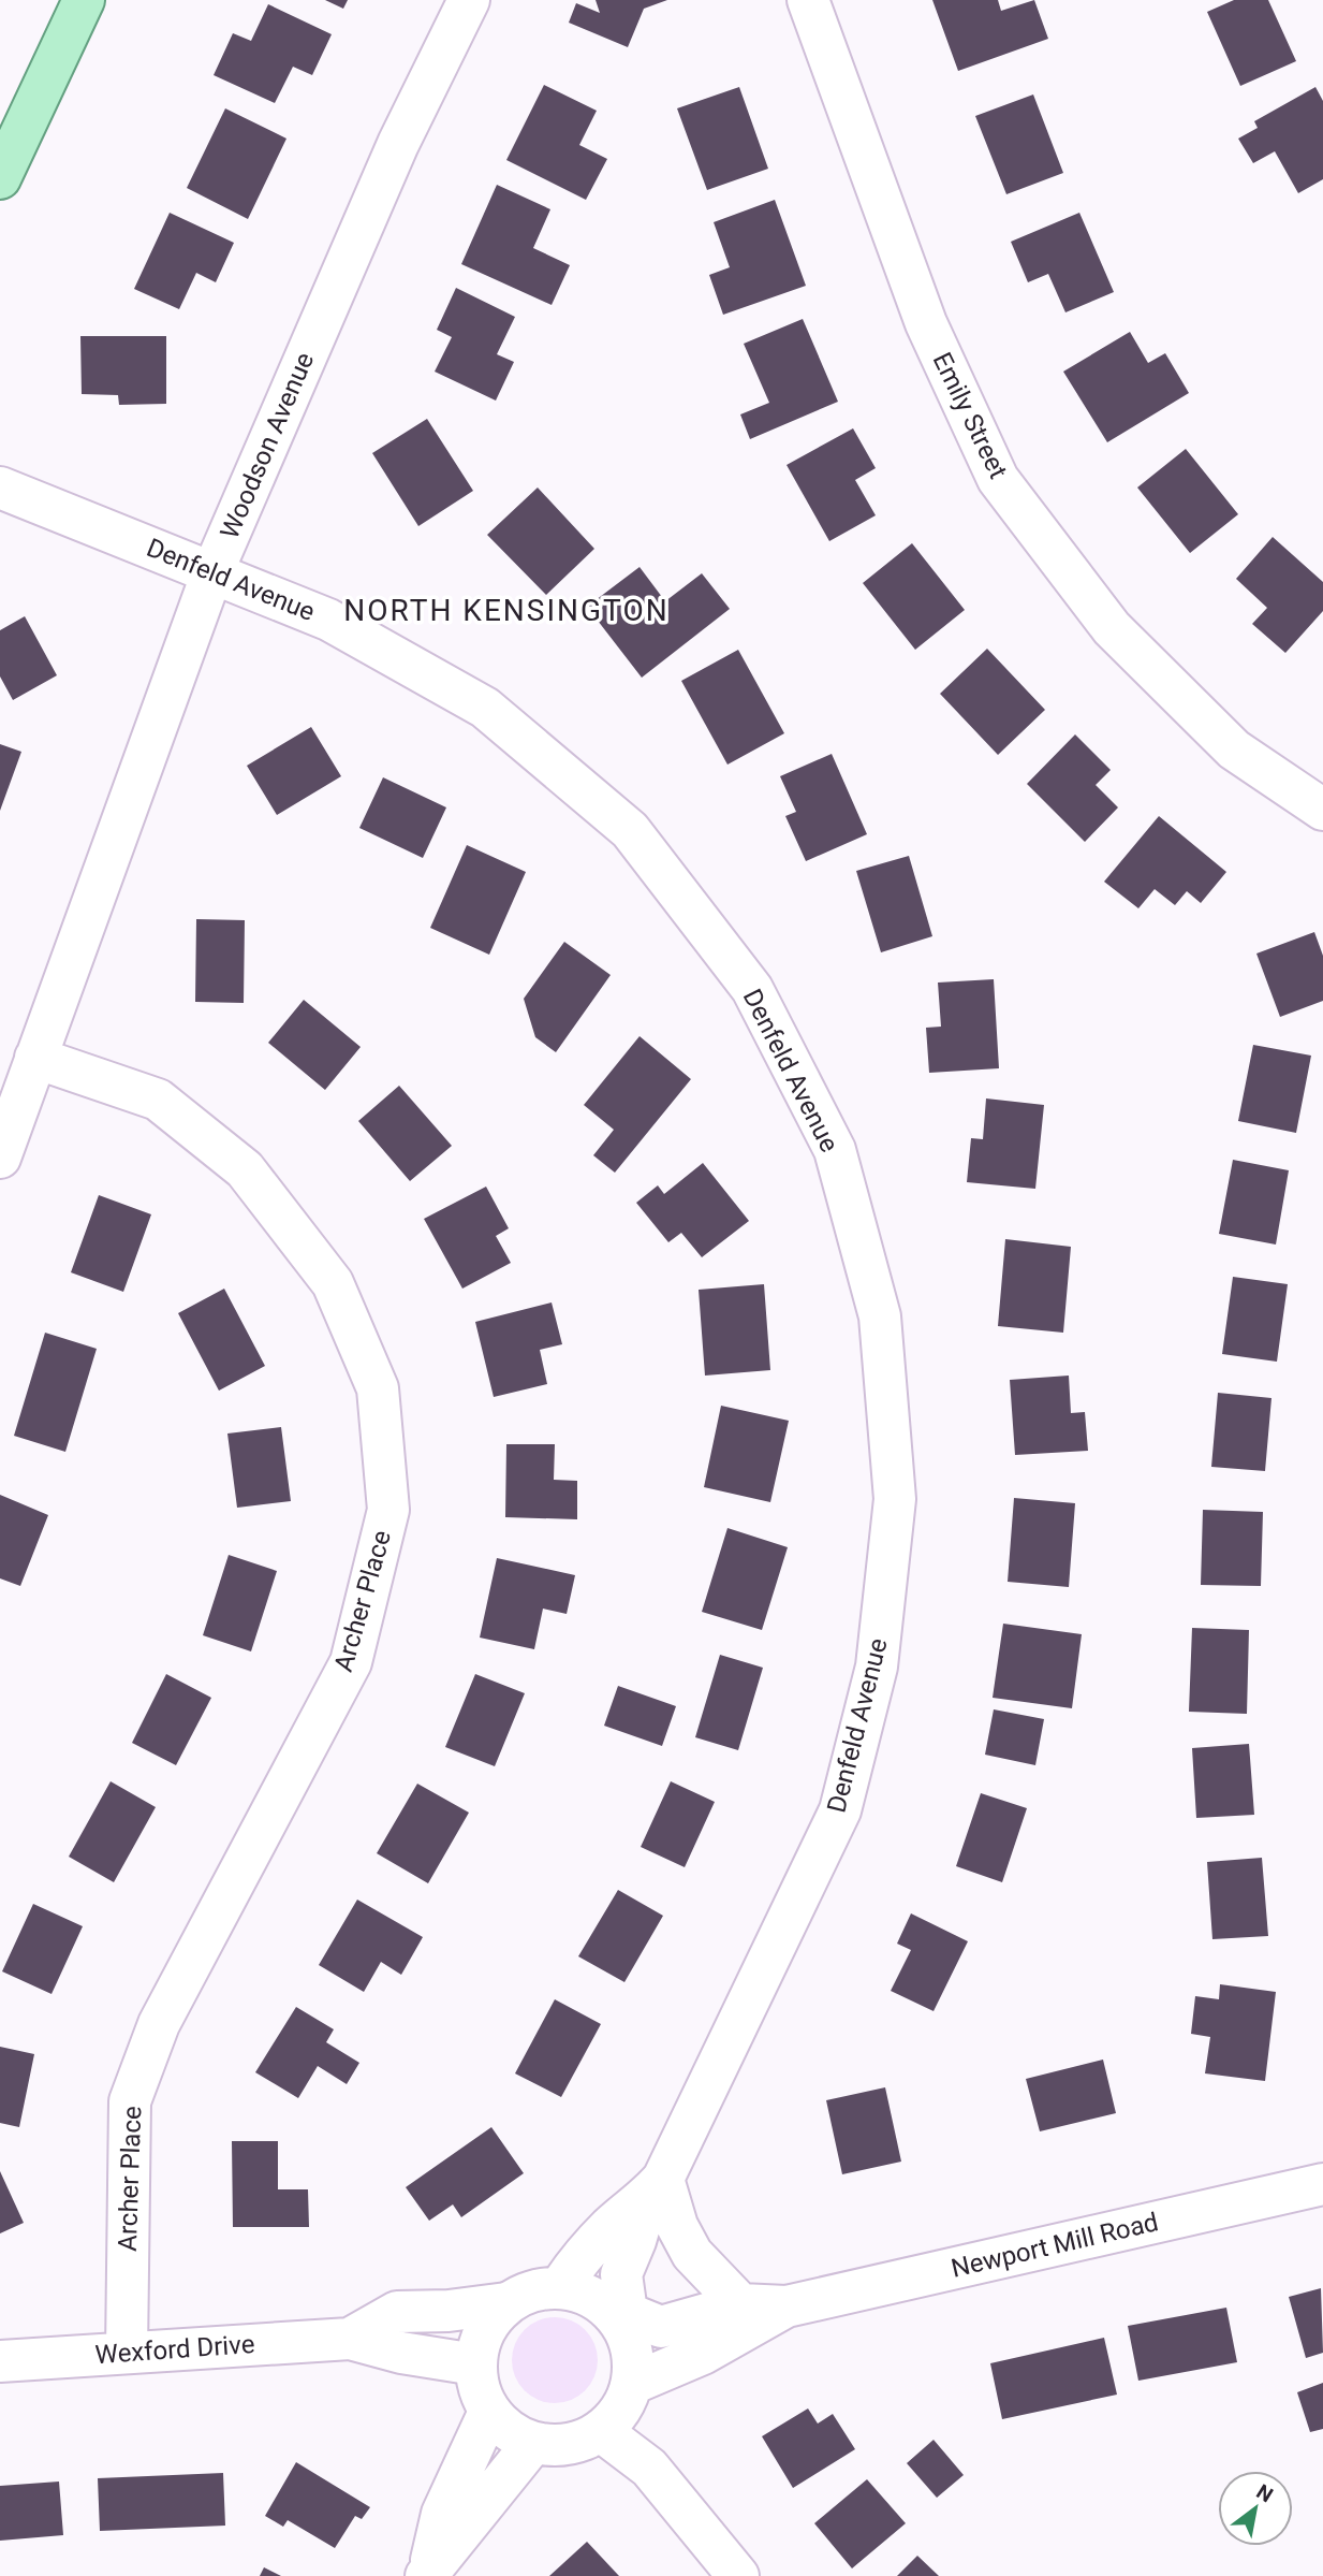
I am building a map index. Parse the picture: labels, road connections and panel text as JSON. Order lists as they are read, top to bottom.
{
  "streets": {
    "street": [
      "Emily Street",
      "Woodson Avenue",
      "Denfeld Avenue",
      "Archer Place",
      "Newport Mill Road",
      "Wexford Drive"
    ]
  },
  "crossings": [
    ["Woodson Avenue", "Denfeld Avenue"],
    ["Woodson Avenue", "Archer Place"],
    ["Denfeld Avenue", "Newport Mill Road"],
    ["Denfeld Avenue", "Wexford Drive"],
    ["Archer Place", "Wexford Drive"],
    ["Newport Mill Road", "Wexford Drive"]
  ],
  "districts": ["NORTH KENSINGTON"],
  "north": "top right"
}
